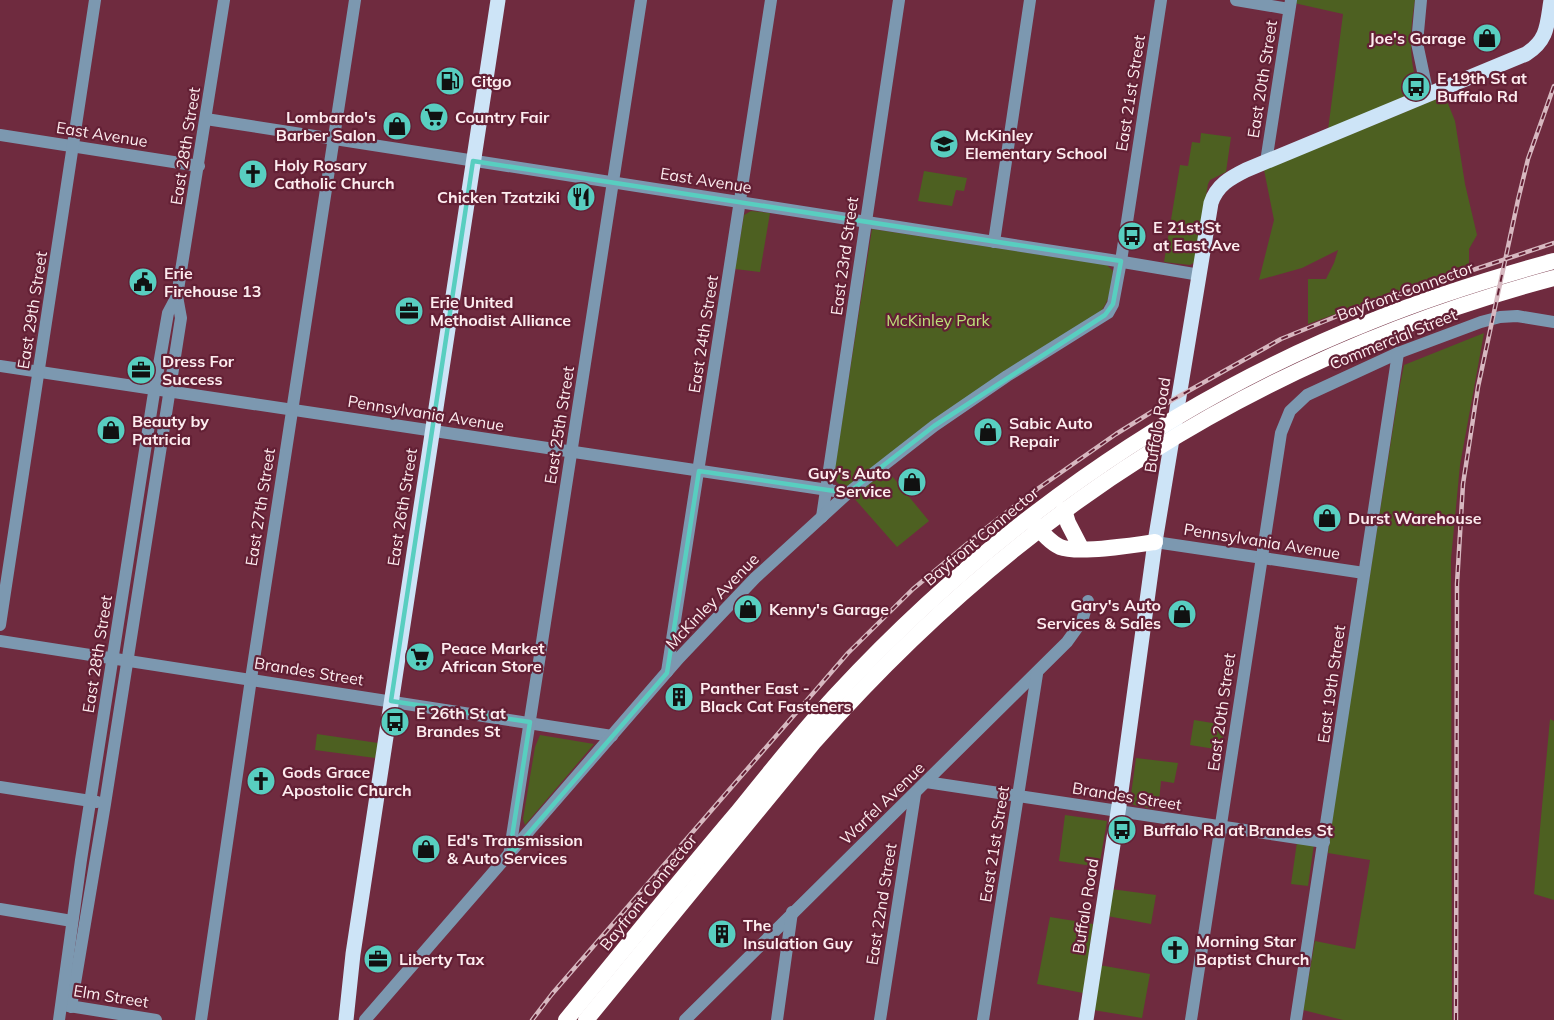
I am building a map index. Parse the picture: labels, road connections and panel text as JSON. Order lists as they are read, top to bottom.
{
  "streets": {
    "highway": ["Bayfront Connector"],
    "main road": ["Buffalo Road", "East 26th Street"],
    "street": [
      "East 20th Street",
      "East 21st Street",
      "East Avenue",
      "East 28th Street",
      "East 23rd Street",
      "East 29th Street",
      "East 24th Street",
      "Commercial Street",
      "Pennsylvania Avenue",
      "East 25th Street",
      "East 27th Street",
      "McKinley Avenue",
      "Brandes Street",
      "East 19th Street",
      "Warfel Avenue",
      "East 22nd Street",
      "Elm Street"
    ]
  },
  "crossings": [
    ["East 20th Street", "Commercial Street"],
    ["East 20th Street", "Pennsylvania Avenue"],
    ["East 20th Street", "Buffalo Road"],
    ["East 20th Street", "Brandes Street"],
    ["East 21st Street", "East Avenue"],
    ["East 21st Street", "McKinley Avenue"],
    ["East 21st Street", "Brandes Street"],
    ["East 21st Street", "Warfel Avenue"],
    ["East Avenue", "East 28th Street"],
    ["East Avenue", "East 23rd Street"],
    ["East Avenue", "East 29th Street"],
    ["East Avenue", "East 24th Street"],
    ["East Avenue", "East 25th Street"],
    ["East Avenue", "Buffalo Road"],
    ["East Avenue", "East 27th Street"],
    ["East Avenue", "East 26th Street"],
    ["East Avenue", "McKinley Avenue"],
    ["East 28th Street", "Pennsylvania Avenue"],
    ["East 28th Street", "Brandes Street"],
    ["East 28th Street", "Elm Street"],
    ["East 23rd Street", "Pennsylvania Avenue"],
    ["East 23rd Street", "McKinley Avenue"],
    ["East 29th Street", "Pennsylvania Avenue"],
    ["East 24th Street", "Pennsylvania Avenue"],
    ["East 24th Street", "McKinley Avenue"],
    ["Commercial Street", "East 19th Street"],
    ["Pennsylvania Avenue", "East 25th Street"],
    ["Pennsylvania Avenue", "Buffalo Road"],
    ["Pennsylvania Avenue", "East 27th Street"],
    ["Pennsylvania Avenue", "East 26th Street"],
    ["Pennsylvania Avenue", "McKinley Avenue"],
    ["Pennsylvania Avenue", "East 19th Street"],
    ["East 25th Street", "McKinley Avenue"],
    ["East 25th Street", "Brandes Street"],
    ["Buffalo Road", "Brandes Street"],
    ["East 27th Street", "Brandes Street"],
    ["East 26th Street", "Brandes Street"],
    ["McKinley Avenue", "Brandes Street"],
    ["Brandes Street", "East 19th Street"],
    ["Brandes Street", "Warfel Avenue"],
    ["Warfel Avenue", "East 22nd Street"]
  ],
  "parks": ["McKinley Park"],
  "places": {
    "shop": [
      "Joe's Garage",
      "Lombardo's Barber Salon",
      "Beauty by Patricia",
      "Sabic Auto Repair",
      "Guy's Auto Service",
      "Durst Warehouse",
      "Kenny's Garage",
      "Gary's Auto Services & Sales",
      "Ed's Transmission & Auto Services"
    ],
    "fuel station": ["Citgo"],
    "bus stop": [
      "E 19th St at Buffalo Rd",
      "E 21st St at East Ave",
      "E 26th St at Brandes St",
      "Buffalo Rd at Brandes St"
    ],
    "supermarket": ["Country Fair", "Peace Market African Store"],
    "school or university": ["McKinley Elementary School"],
    "church": ["Holy Rosary Catholic Church", "Gods Grace Apostolic Church", "Morning Star Baptist Church"],
    "restaurant": ["Chicken Tzatziki"],
    "public building": ["Erie Firehouse 13"],
    "office": ["Erie United Methodist Alliance", "Dress For Success", "Liberty Tax"],
    "building": ["Panther East - Black Cat Fasteners", "The Insulation Guy"]
  }
}
